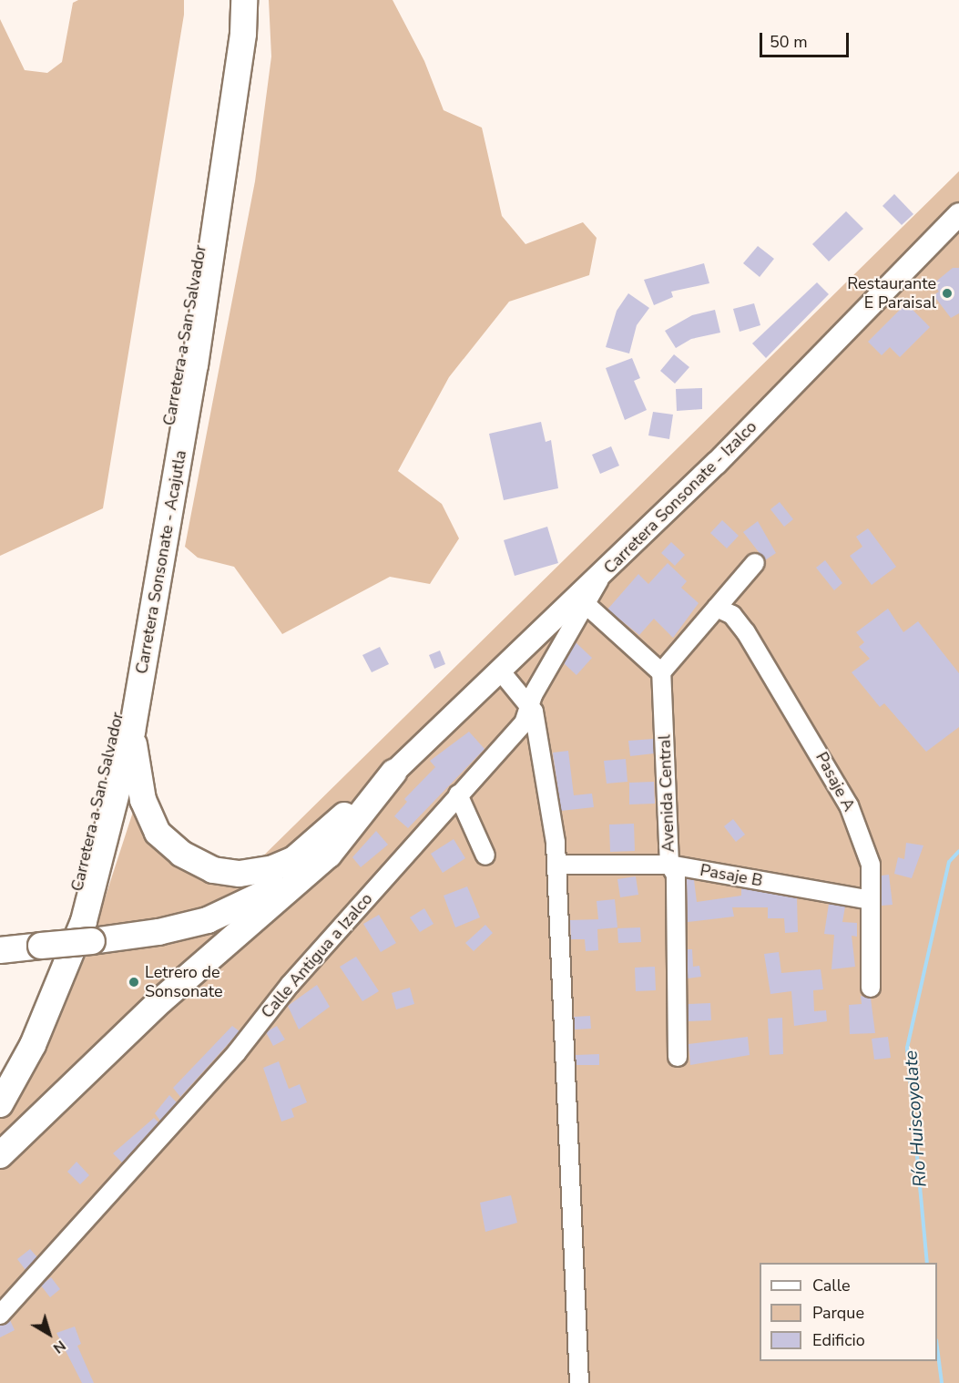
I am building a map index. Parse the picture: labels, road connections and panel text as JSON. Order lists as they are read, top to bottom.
{
  "streets": {
    "highway": ["Carretera a San Salvador", "Carretera Sonsonate - Acajutla"],
    "main road": ["Carretera Sonsonate - Izalco"],
    "street": [
      "Pasaje A",
      "Avenida Central",
      "Pasaje B",
      "Calle Antigua a Izalco"
    ]
  },
  "crossings": [
    ["Carretera Sonsonate - Izalco", "Calle Antigua a Izalco"],
    ["Pasaje A", "Pasaje B"],
    ["Avenida Central", "Pasaje B"]
  ],
  "water": ["Río Huiscoyolate"],
  "places": ["Restaurante E Paraisal", "Letrero de Sonsonate"],
  "legend": ["Calle", "Parque", "Edificio"],
  "scale_bar": "50 m",
  "north": "bottom right"
}
